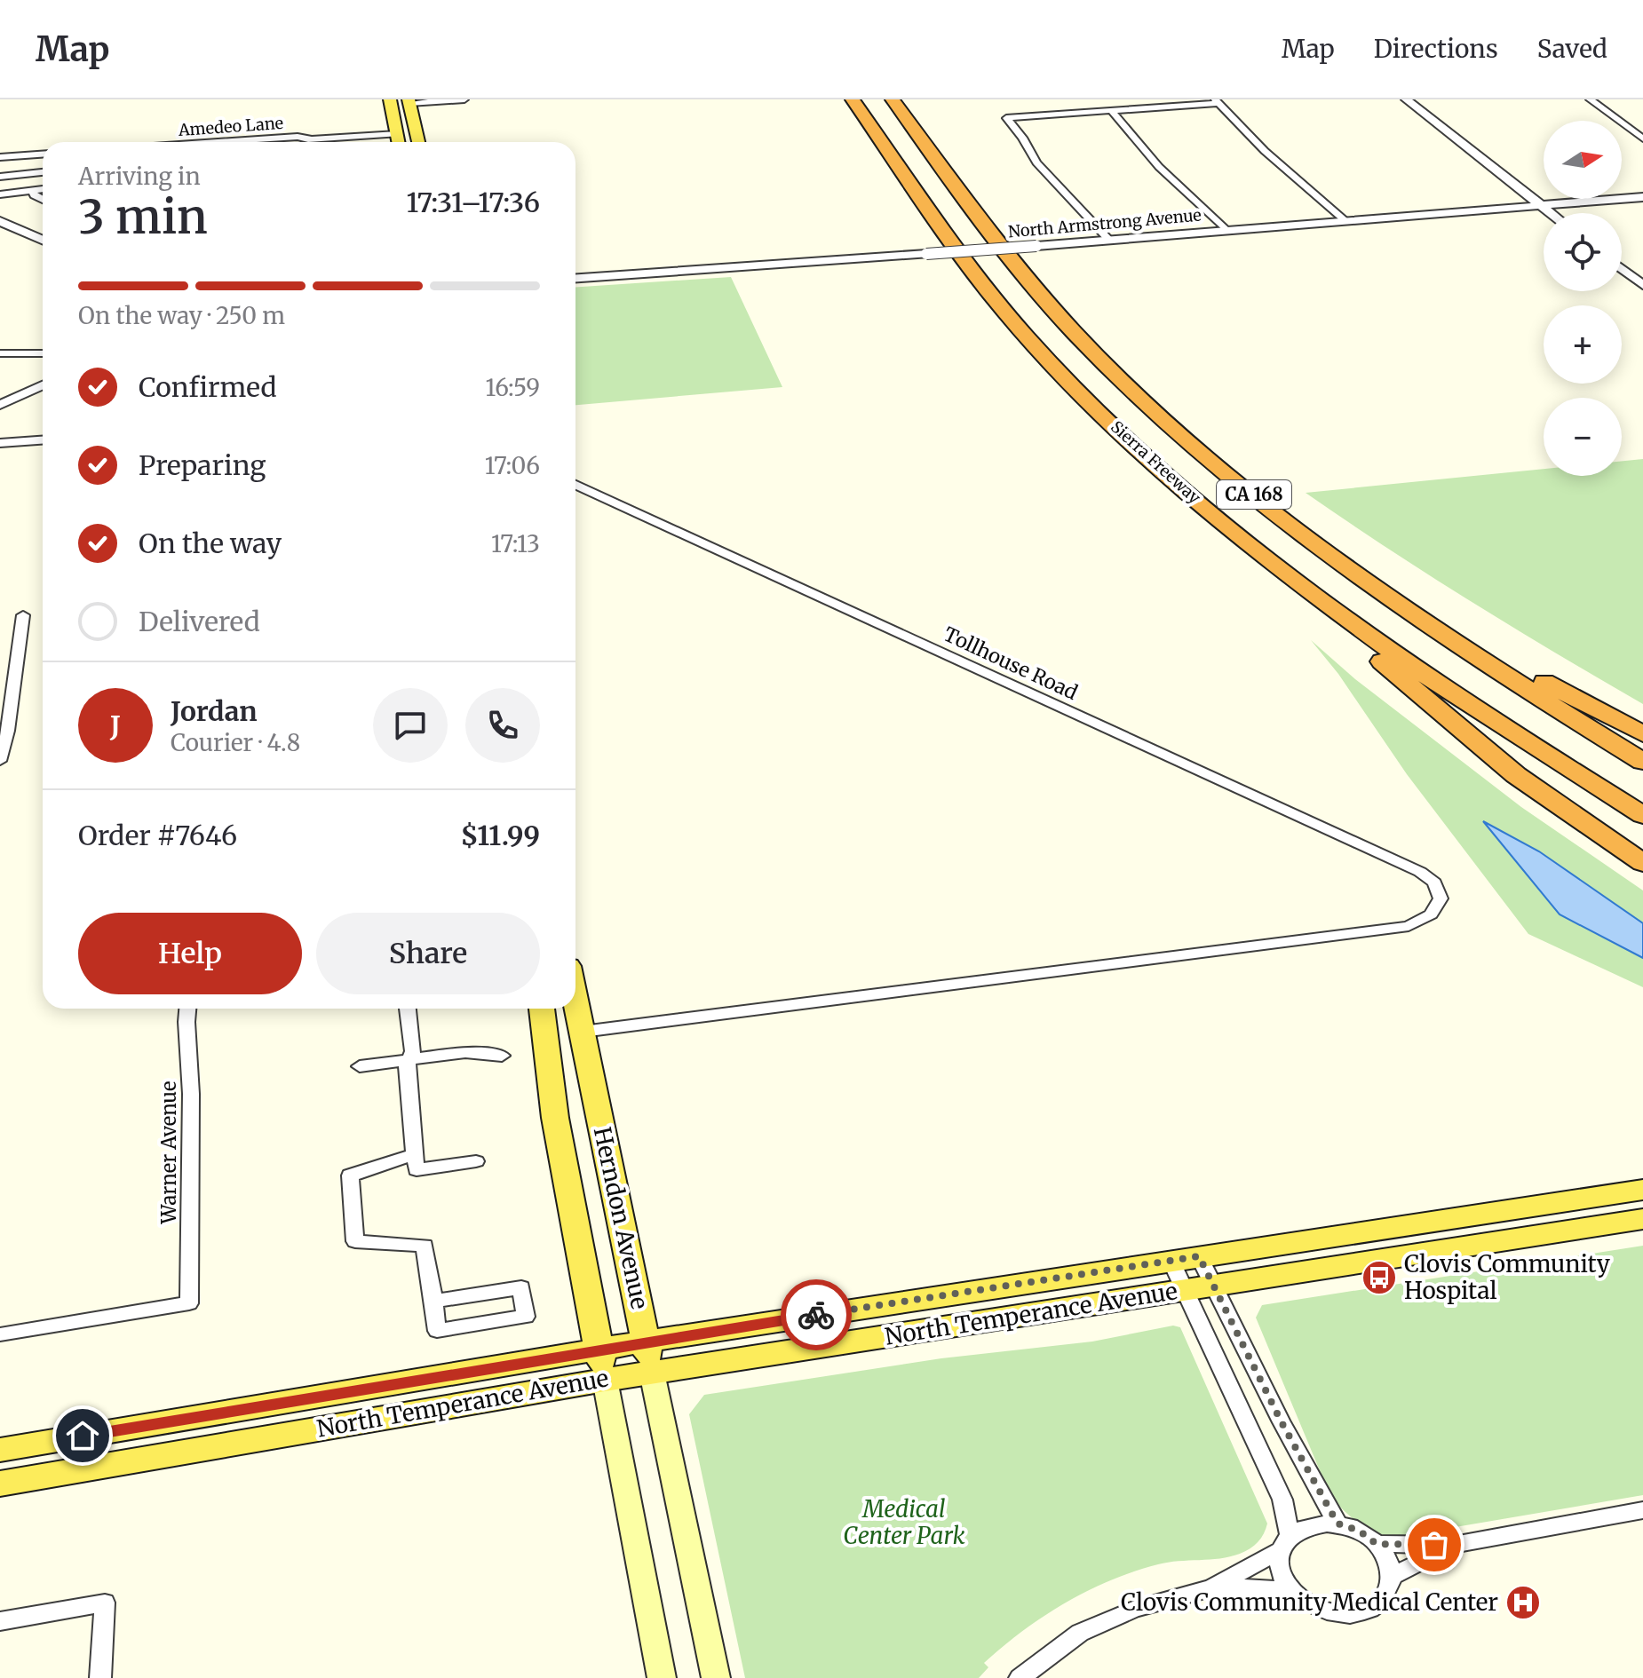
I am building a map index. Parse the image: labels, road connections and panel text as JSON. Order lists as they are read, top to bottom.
{
  "streets": {
    "highway": ["Sierra Freeway", "CA 168"],
    "main road": ["Herndon Avenue", "North Temperance Avenue"],
    "street": [
      "Amedeo Lane",
      "North Armstrong Avenue",
      "Tollhouse Road",
      "Warner Avenue"
    ]
  },
  "crossings": [
    ["Tollhouse Road", "Herndon Avenue"],
    ["Herndon Avenue", "North Temperance Avenue"]
  ],
  "parks": ["Medical Center Park"],
  "places": {
    "bus stop": ["Clovis Community Hospital"],
    "hospital": ["Clovis Community Medical Center"]
  },
  "north": "right",
  "page": {
    "header": "Map",
    "nav": ["Map", "Directions", "Saved"],
    "map_buttons": ["+", "−"],
    "heading": ["3 min", "Arriving in", "17:31–17:36"],
    "panel": [
      "Jordan",
      "Courier · 4.8",
      "Order #7646",
      "$11.99"
    ],
    "bar": "On the way · 250 m",
    "list": [
      ["Confirmed", "16:59"],
      ["Preparing", "17:06"],
      ["On the way", "17:13"],
      "Delivered"
    ],
    "round": "J",
    "buttons": ["Help", "Share"]
  }
}
